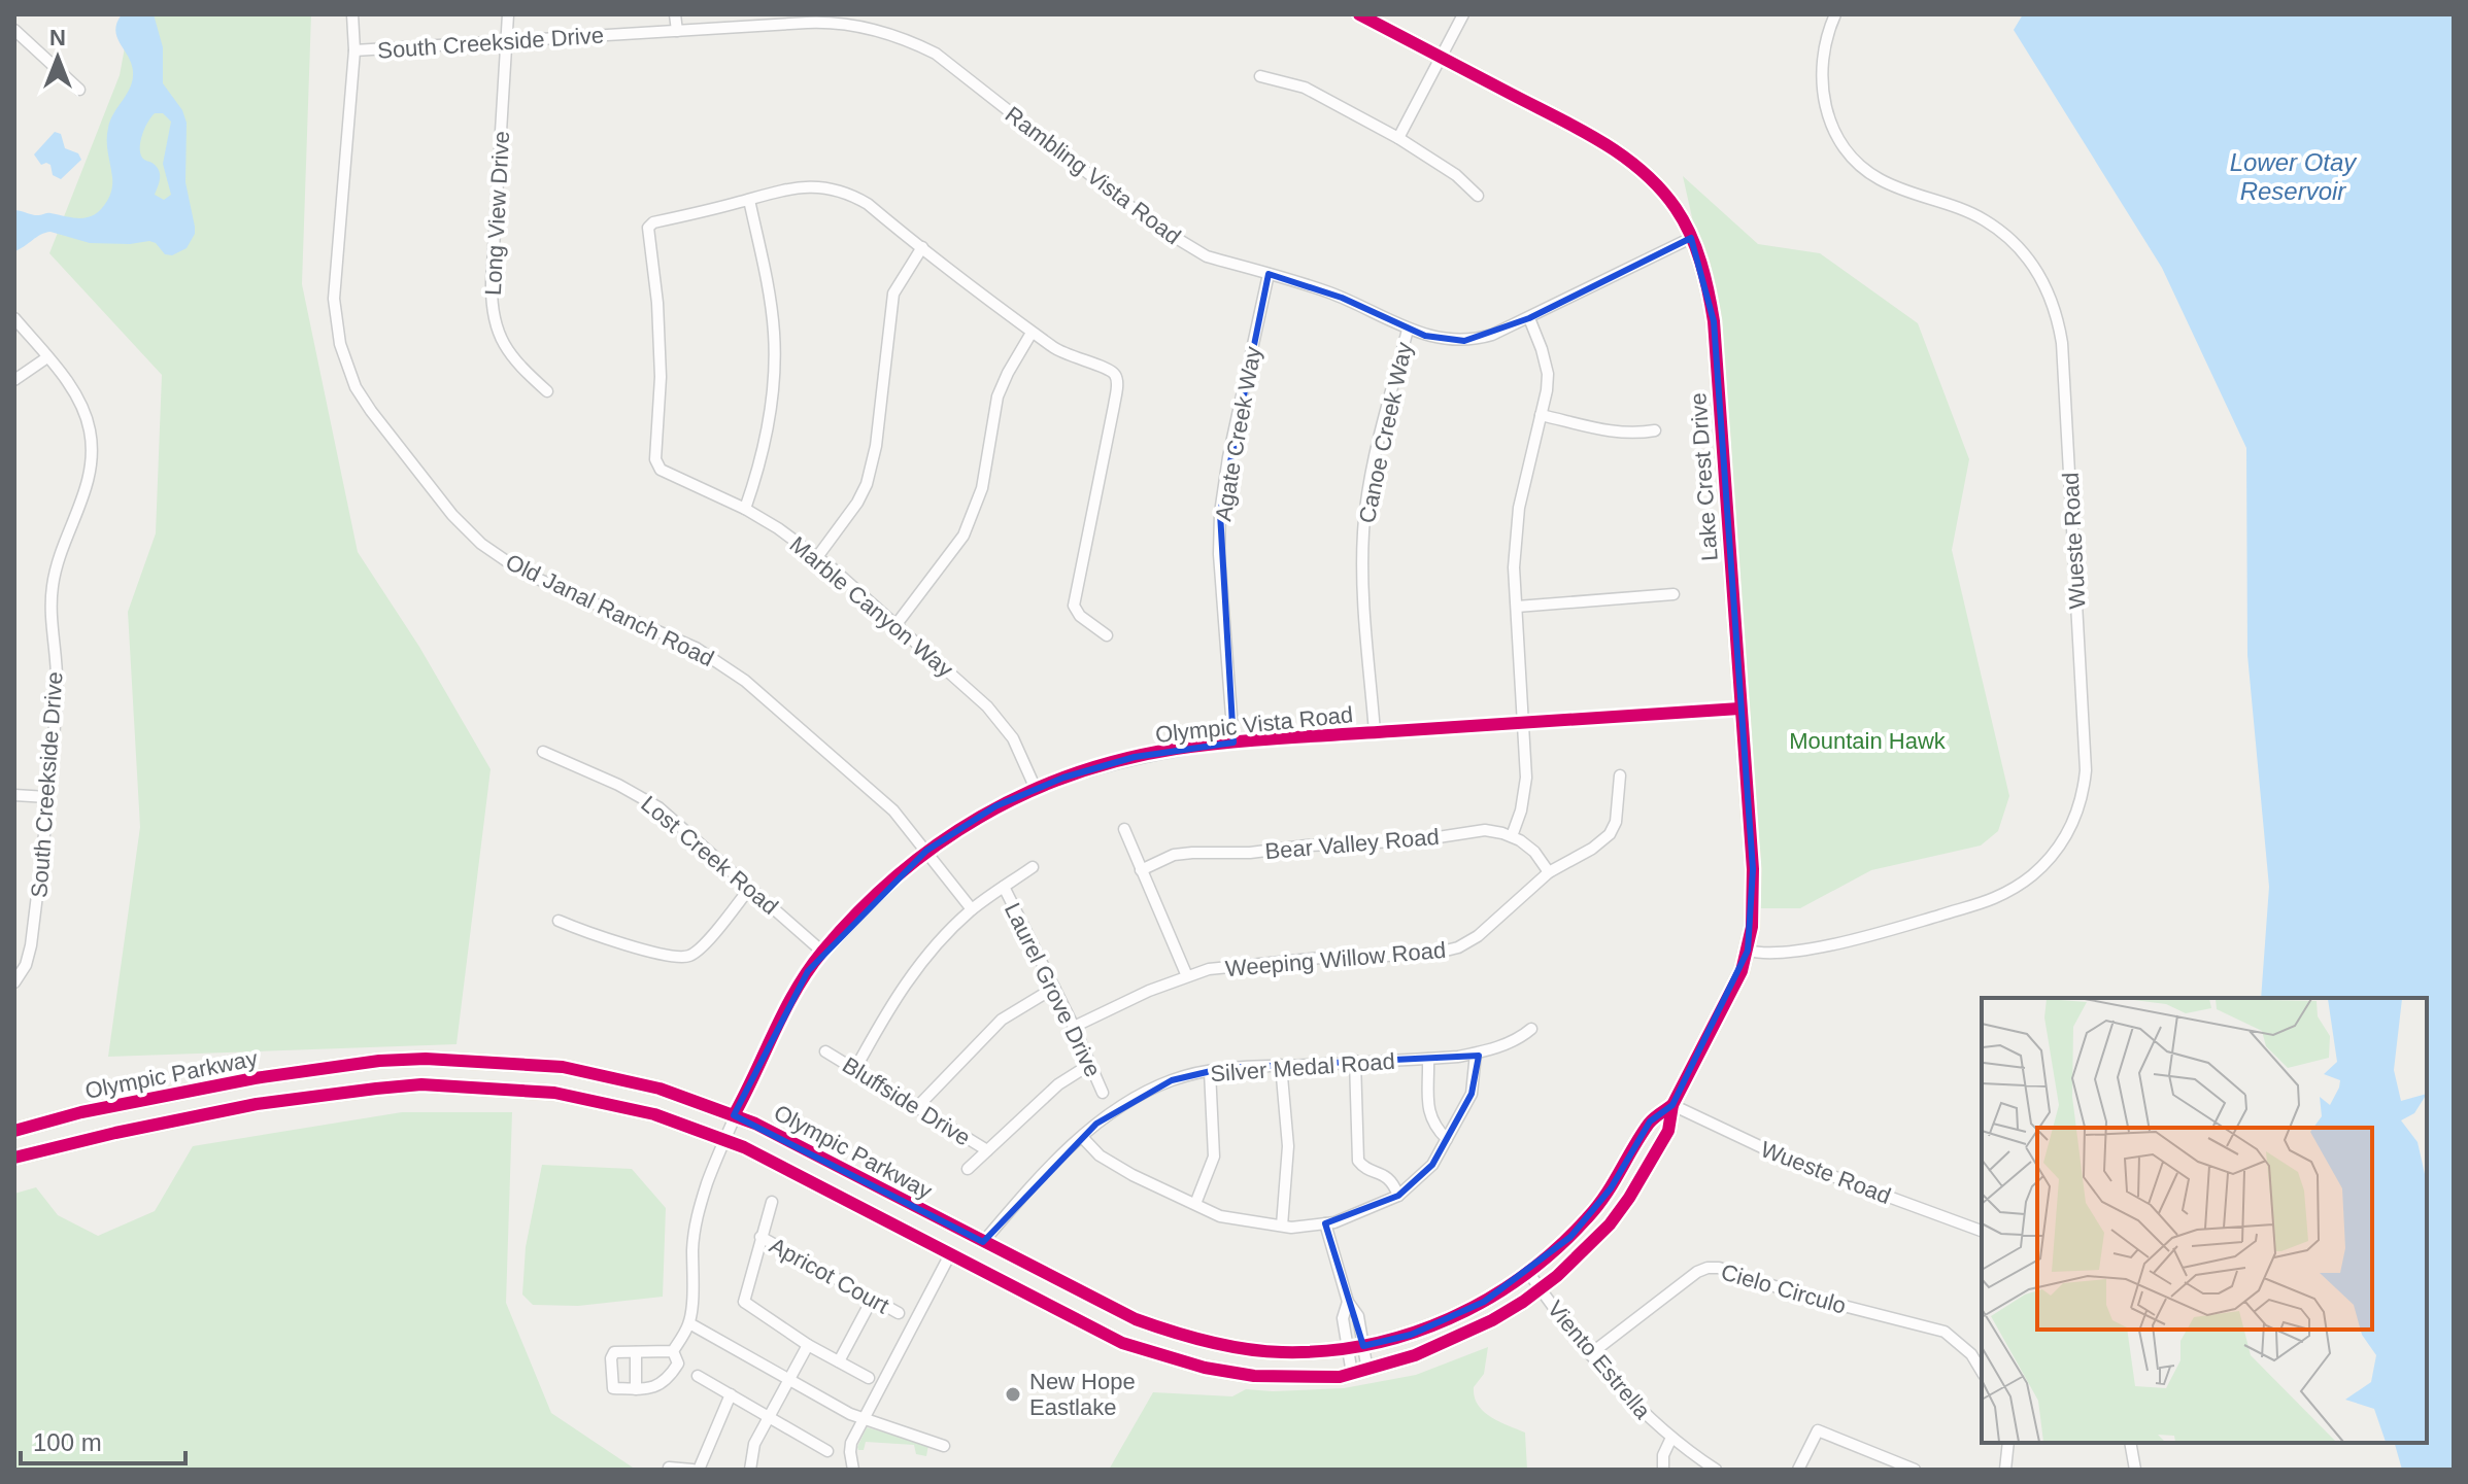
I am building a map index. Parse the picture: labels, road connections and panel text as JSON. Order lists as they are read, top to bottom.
{
  "streets": {
    "main road": ["Lake Crest Drive", "Olympic Parkway"],
    "street": [
      "South Creekside Drive",
      "Rambling Vista Road",
      "Long View Drive",
      "Canoe Creek Way",
      "Agate Creek Way",
      "Wueste Road",
      "Marble Canyon Way",
      "Old Janal Ranch Road",
      "Olympic Vista Road",
      "Bear Valley Road",
      "Lost Creek Road",
      "Weeping Willow Road",
      "Laurel Grove Drive",
      "Silver Medal Road",
      "Bluffside Drive",
      "Apricot Court",
      "Cielo Circulo",
      "Viento Estrella"
    ]
  },
  "crossings": [
    ["South Creekside Drive", "Rambling Vista Road"],
    ["South Creekside Drive", "Long View Drive"],
    ["South Creekside Drive", "Old Janal Ranch Road"],
    ["Rambling Vista Road", "Canoe Creek Way"],
    ["Rambling Vista Road", "Agate Creek Way"],
    ["Rambling Vista Road", "Lake Crest Drive"],
    ["Canoe Creek Way", "Olympic Vista Road"],
    ["Agate Creek Way", "Olympic Vista Road"],
    ["Lake Crest Drive", "Wueste Road"],
    ["Lake Crest Drive", "Olympic Vista Road"],
    ["Lake Crest Drive", "Olympic Parkway"],
    ["Lake Crest Drive", "Viento Estrella"],
    ["Marble Canyon Way", "Olympic Vista Road"],
    ["Old Janal Ranch Road", "Olympic Vista Road"],
    ["Olympic Vista Road", "Lost Creek Road"],
    ["Olympic Vista Road", "Olympic Parkway"],
    ["Weeping Willow Road", "Laurel Grove Drive"],
    ["Silver Medal Road", "Olympic Parkway"],
    ["Cielo Circulo", "Viento Estrella"]
  ],
  "water": ["Lower Otay Reservoir"],
  "parks": ["Mountain Hawk"],
  "places": ["New Hope Eastlake"],
  "scale_bar": "100 m",
  "north": "top"
}
